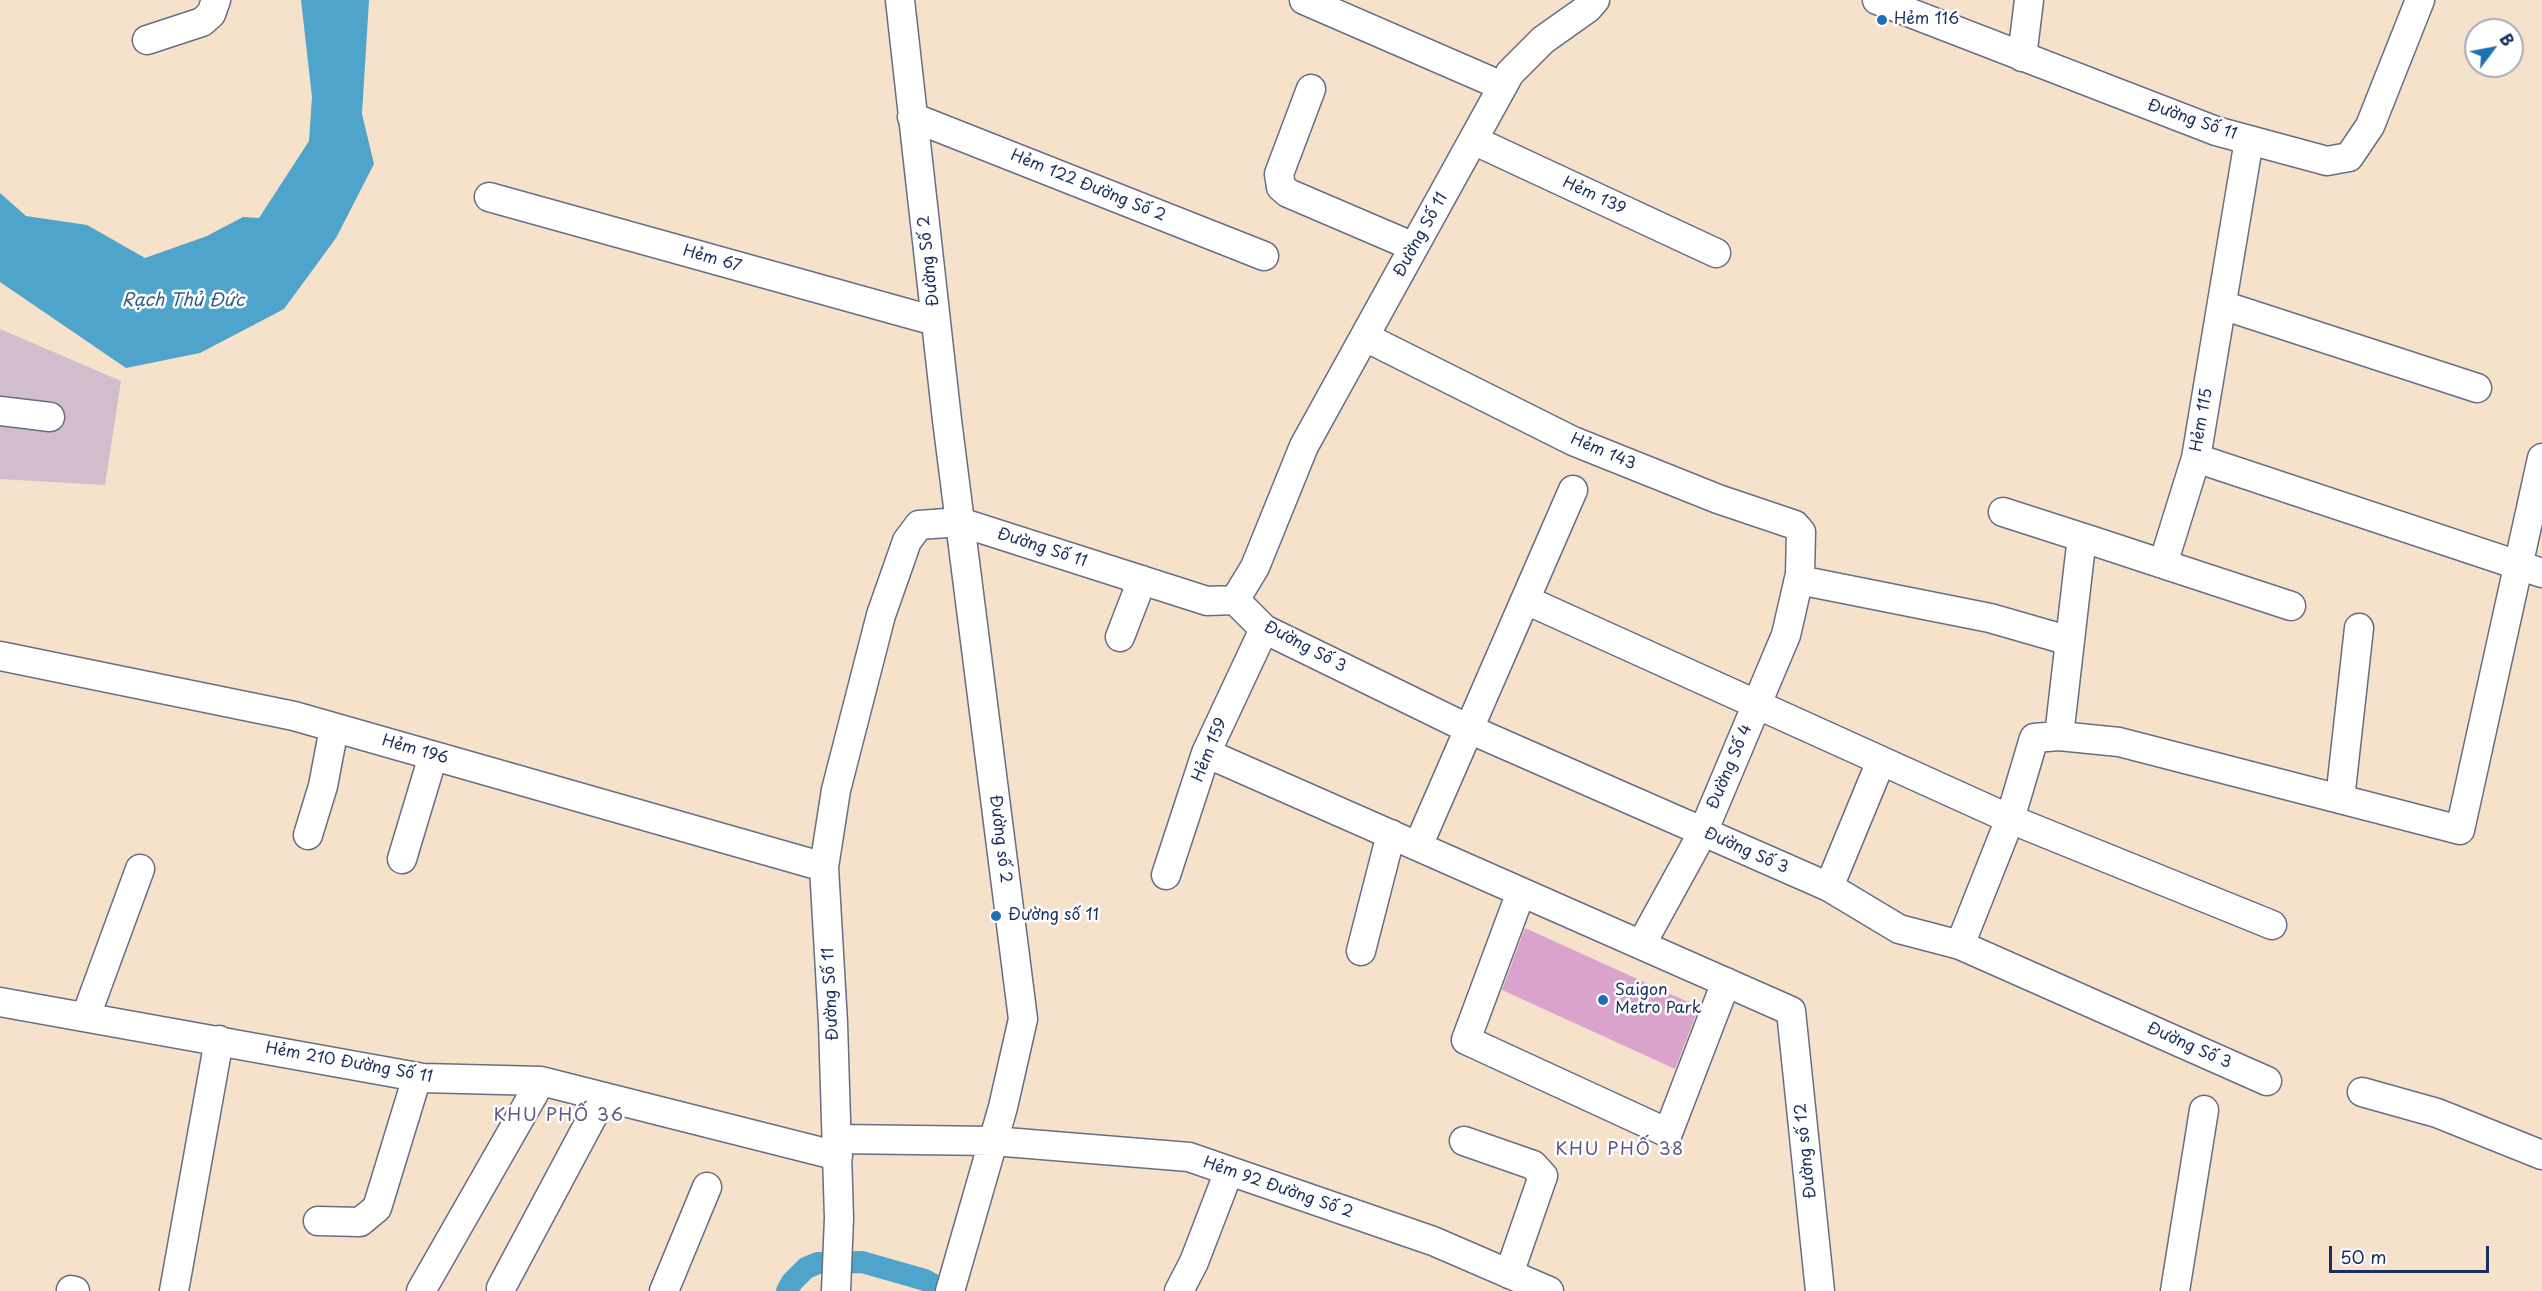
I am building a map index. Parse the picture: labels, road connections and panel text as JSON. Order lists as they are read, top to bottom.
{
  "streets": {
    "street": [
      "Đường Số 11",
      "Hẻm 122 Đường Số 2",
      "Hẻm 139",
      "Hẻm 67",
      "Đường Số 2",
      "Hẻm 115",
      "Hẻm 143",
      "Đường Số 3",
      "Hẻm 196",
      "Hẻm 159",
      "Đường Số 4",
      "Đường số 2",
      "Hẻm 210 Đường Số 11",
      "Đường số 12",
      "Hẻm 92 Đường Số 2"
    ]
  },
  "crossings": [
    ["Đường Số 11", "Hẻm 139"],
    ["Đường Số 11", "Đường Số 2"],
    ["Đường Số 11", "Hẻm 115"],
    ["Đường Số 11", "Hẻm 143"],
    ["Đường Số 11", "Đường Số 3"],
    ["Đường Số 11", "Hẻm 196"],
    ["Đường Số 11", "Đường số 2"],
    ["Đường Số 11", "Hẻm 210 Đường Số 11"],
    ["Đường Số 11", "Hẻm 92 Đường Số 2"],
    ["Hẻm 122 Đường Số 2", "Đường Số 2"],
    ["Hẻm 67", "Đường Số 2"],
    ["Đường Số 2", "Đường số 2"],
    ["Hẻm 143", "Đường Số 4"],
    ["Đường Số 3", "Hẻm 159"],
    ["Đường Số 3", "Đường Số 4"],
    ["Đường số 2", "Hẻm 92 Đường Số 2"],
    ["Hẻm 210 Đường Số 11", "Hẻm 92 Đường Số 2"]
  ],
  "districts": ["KHU PHỐ 36", "KHU PHỐ 38"],
  "water": ["Rạch Thủ Đức"],
  "places": ["Hẻm 116", "Đường số 11", "Saigon Metro Park"],
  "scale_bar": "50 m",
  "north": "top right"
}
